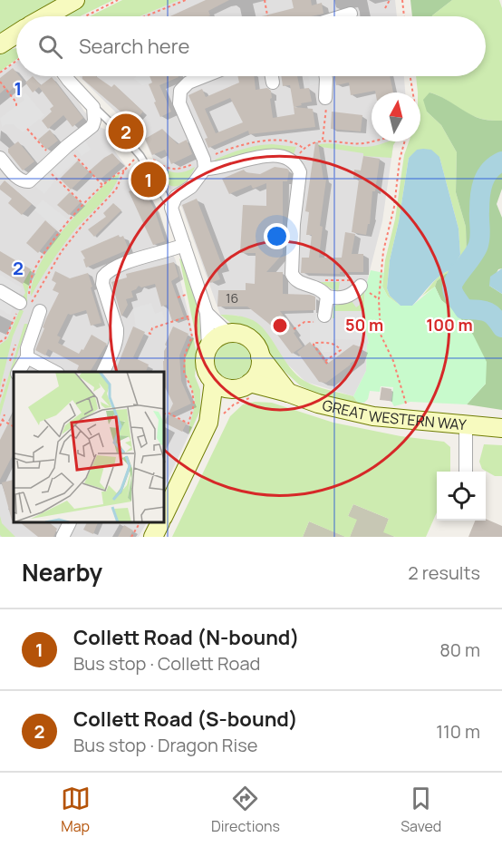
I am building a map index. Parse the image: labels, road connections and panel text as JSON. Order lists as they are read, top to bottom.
{
  "streets": {
    "street": ["GREAT WESTERN WAY"]
  },
  "house_numbers": ["16"],
  "north": "top",
  "page": {
    "search": "Search here",
    "pins": ["2", "1"],
    "heading": ["Nearby", "2 results"],
    "list": [
      {
        "mark": "1",
        "name": "Collett Road (N-bound)",
        "note": "Bus stop · Collett Road",
        "value": "80 m"
      },
      {
        "mark": "2",
        "name": "Collett Road (S-bound)",
        "note": "Bus stop · Dragon Rise",
        "value": "110 m"
      }
    ],
    "nav": ["Map", "Directions", "Saved"]
  },
  "grid": {
    "rows": ["1", "2"]
  },
  "rings": ["50 m", "100 m"]
}
